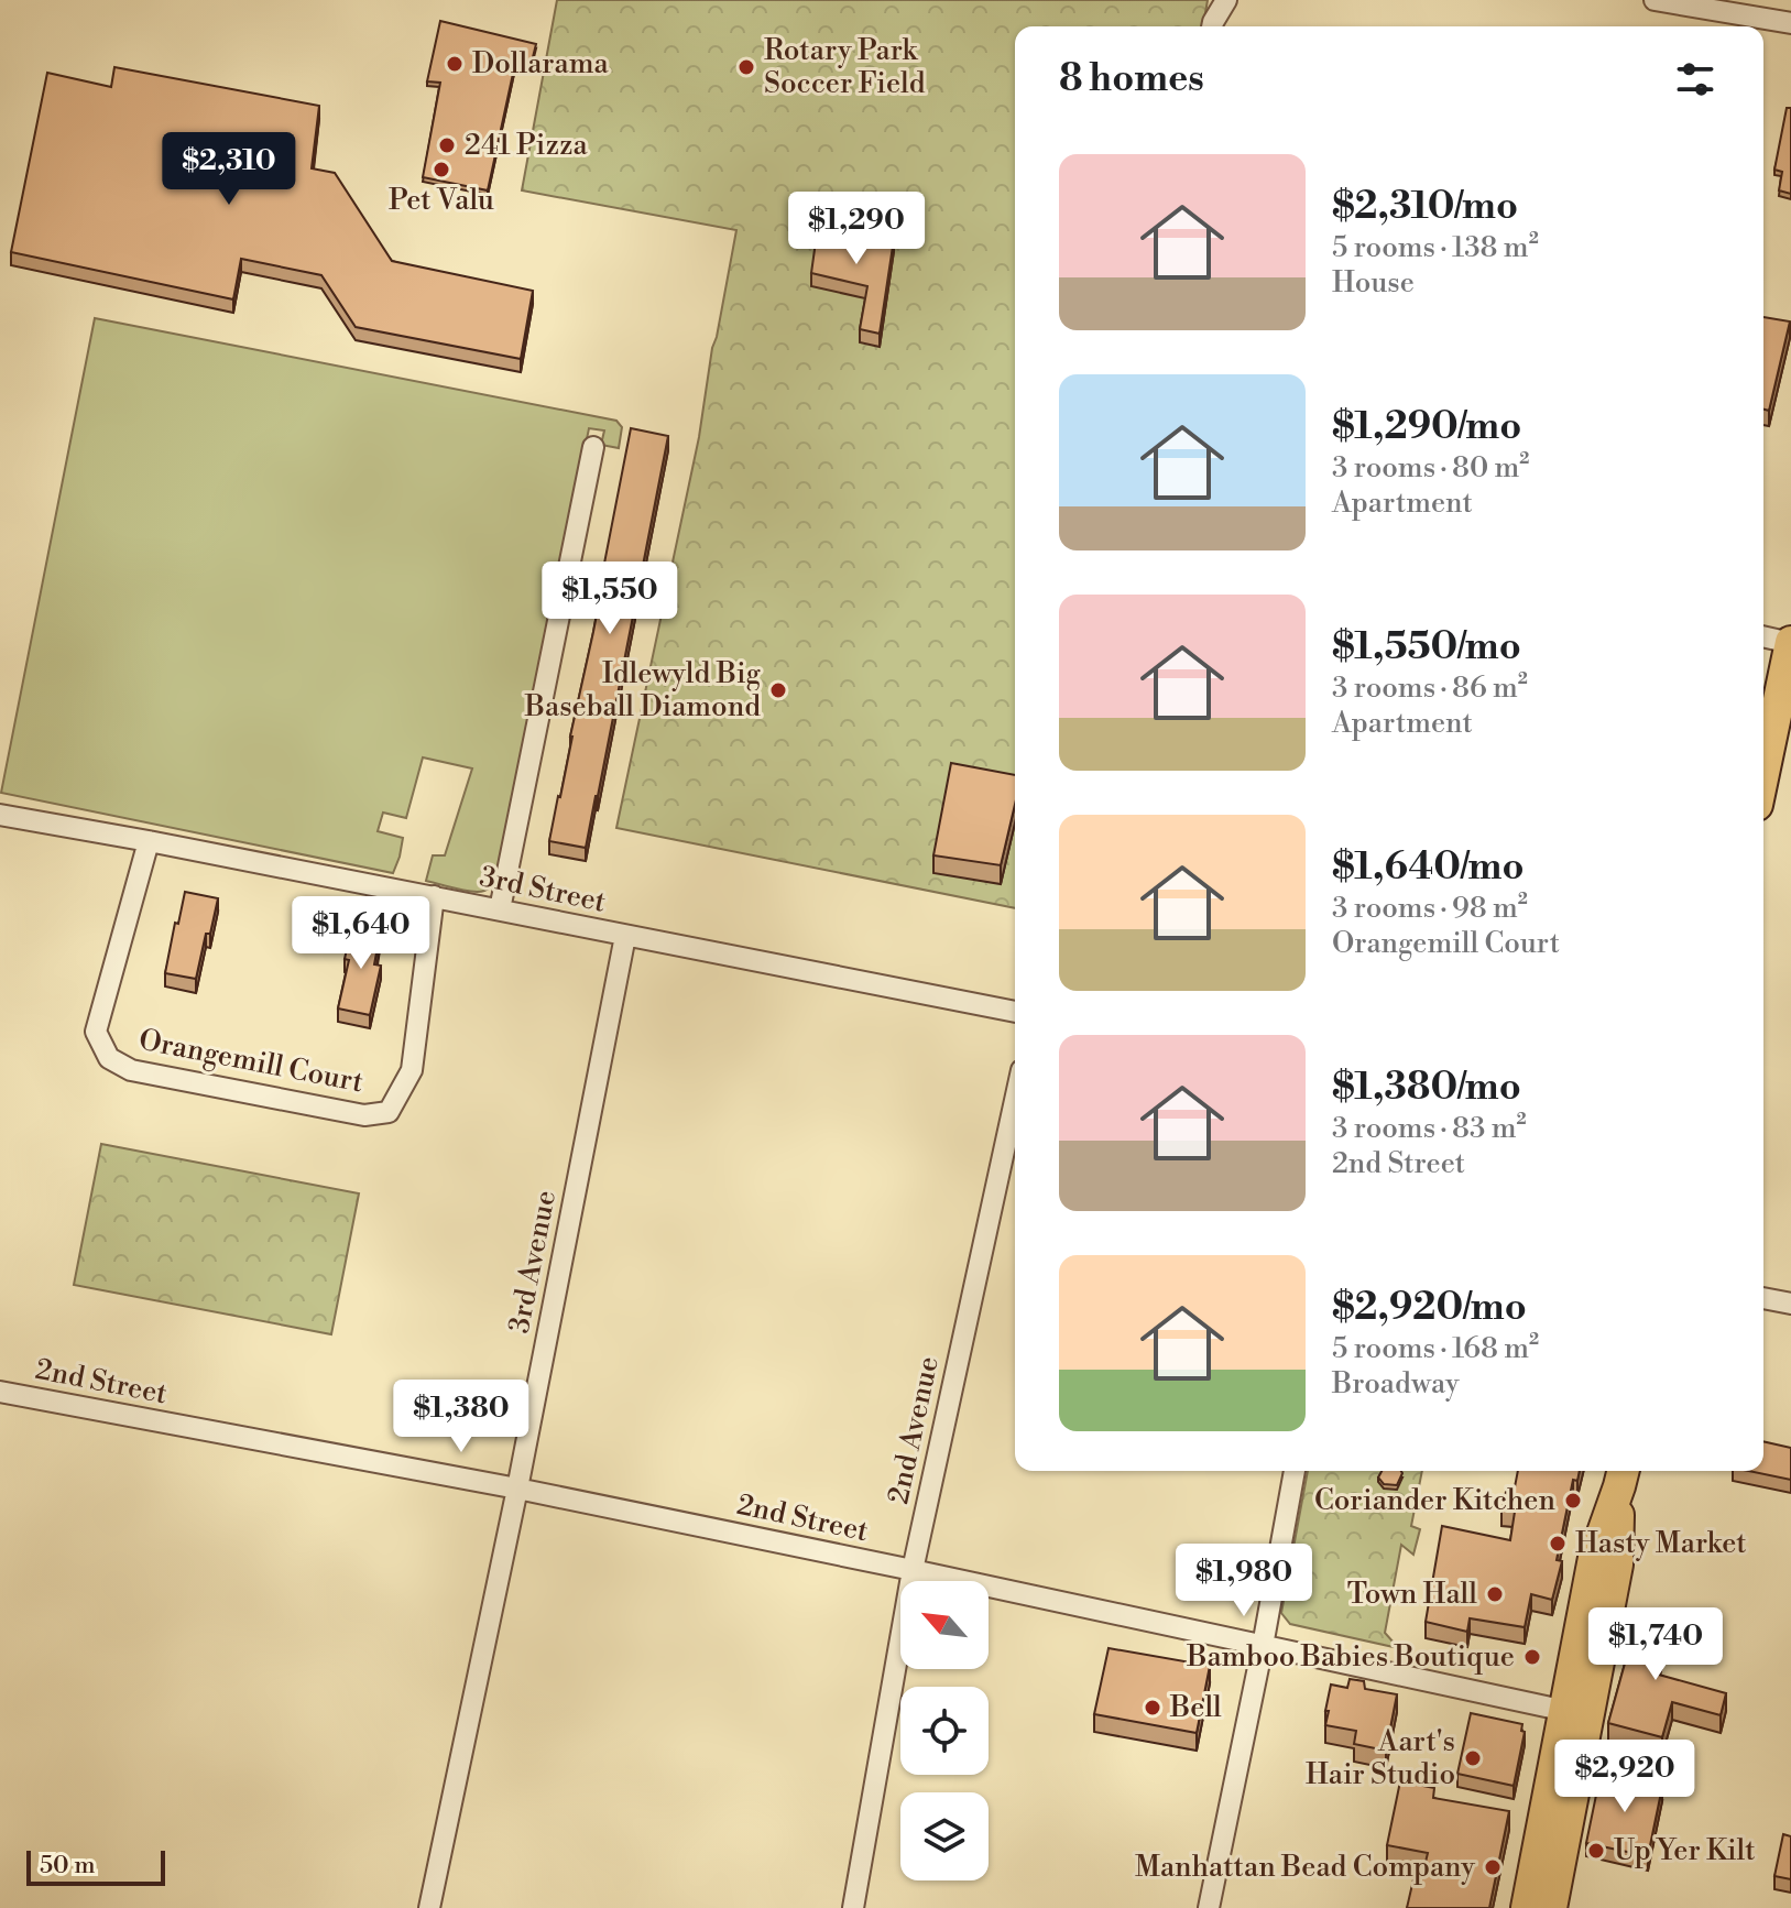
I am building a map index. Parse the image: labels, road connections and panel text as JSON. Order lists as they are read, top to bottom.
{
  "streets": {
    "street": [
      "3rd Street",
      "Orangemill Court",
      "3rd Avenue",
      "2nd Street",
      "2nd Avenue"
    ]
  },
  "crossings": [
    ["3rd Street", "Orangemill Court"],
    ["3rd Street", "3rd Avenue"],
    ["3rd Avenue", "2nd Street"],
    ["2nd Street", "2nd Avenue"]
  ],
  "places": [
    "Dollarama",
    "Rotary Park Soccer Field",
    "241 Pizza",
    "Pet Valu",
    "Idlewyld Big Baseball Diamond",
    "Coriander Kitchen",
    "Hasty Market",
    "Town Hall",
    "Bamboo Babies Boutique",
    "Bell",
    "Aart's Hair Studio",
    "Up Yer Kilt",
    "Manhattan Bead Company"
  ],
  "scale_bar": "50 m",
  "north": "top left",
  "page": {
    "heading": "8 homes",
    "price": [
      "$2,310",
      "$1,290",
      "$1,550",
      "$1,640",
      "$1,380",
      "$1,980",
      "$1,740",
      "$2,920"
    ],
    "list": [
      {
        "name": "$2,310/mo",
        "note": "5 rooms · 138 m² · House"
      },
      {
        "name": "$1,290/mo",
        "note": "3 rooms · 80 m² · Apartment"
      },
      {
        "name": "$1,550/mo",
        "note": "3 rooms · 86 m² · Apartment"
      },
      {
        "name": "$1,640/mo",
        "note": "3 rooms · 98 m² · Orangemill Court"
      },
      {
        "name": "$1,380/mo",
        "note": "3 rooms · 83 m² · 2nd Street"
      },
      {
        "name": "$2,920/mo",
        "note": "5 rooms · 168 m² · Broadway"
      }
    ],
    "scale": "50 m"
  }
}
